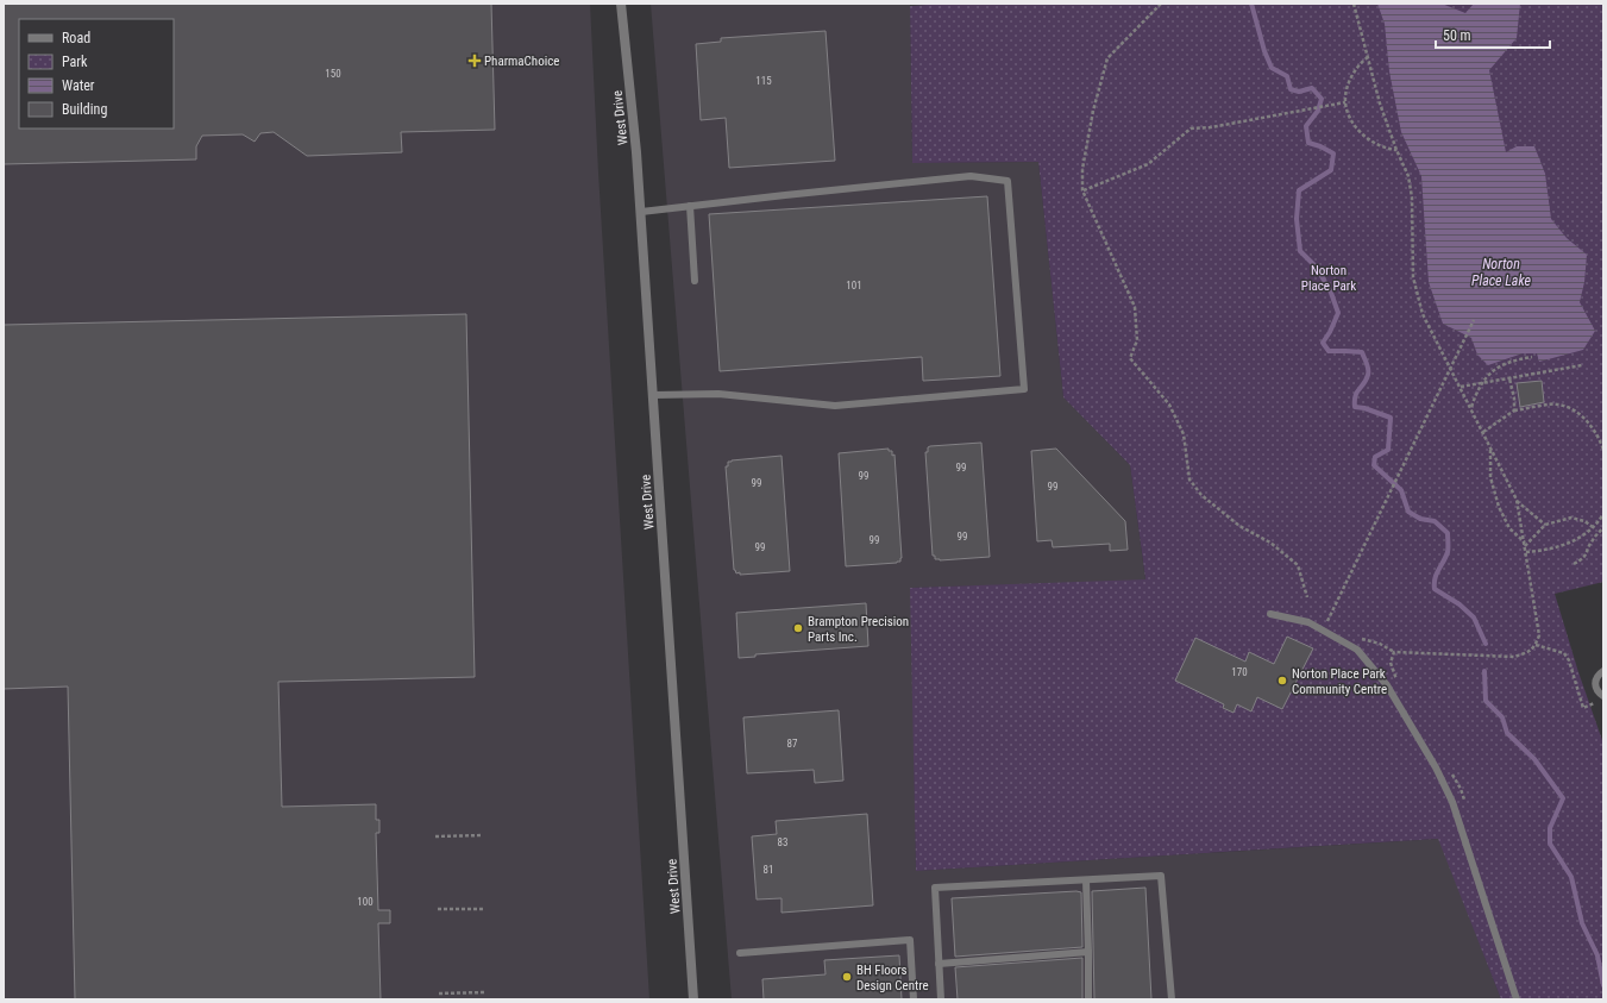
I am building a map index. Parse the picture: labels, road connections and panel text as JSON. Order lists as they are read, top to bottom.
{
  "streets": {
    "street": ["West Drive"]
  },
  "water": ["Norton Place Lake"],
  "parks": ["Norton Place Park"],
  "places": {
    "health": ["PharmaChoice"],
    "other": ["Brampton Precision Parts Inc.", "Norton Place Park Community Centre", "BH Floors Design Centre"]
  },
  "house_numbers": [
    "150",
    "115",
    "101",
    "99",
    "99",
    "99",
    "99",
    "99",
    "99",
    "99",
    "170",
    "87",
    "83",
    "81",
    "100"
  ],
  "legend": [
    "Road",
    "Park",
    "Water",
    "Building"
  ],
  "scale_bar": "50 m"
}
